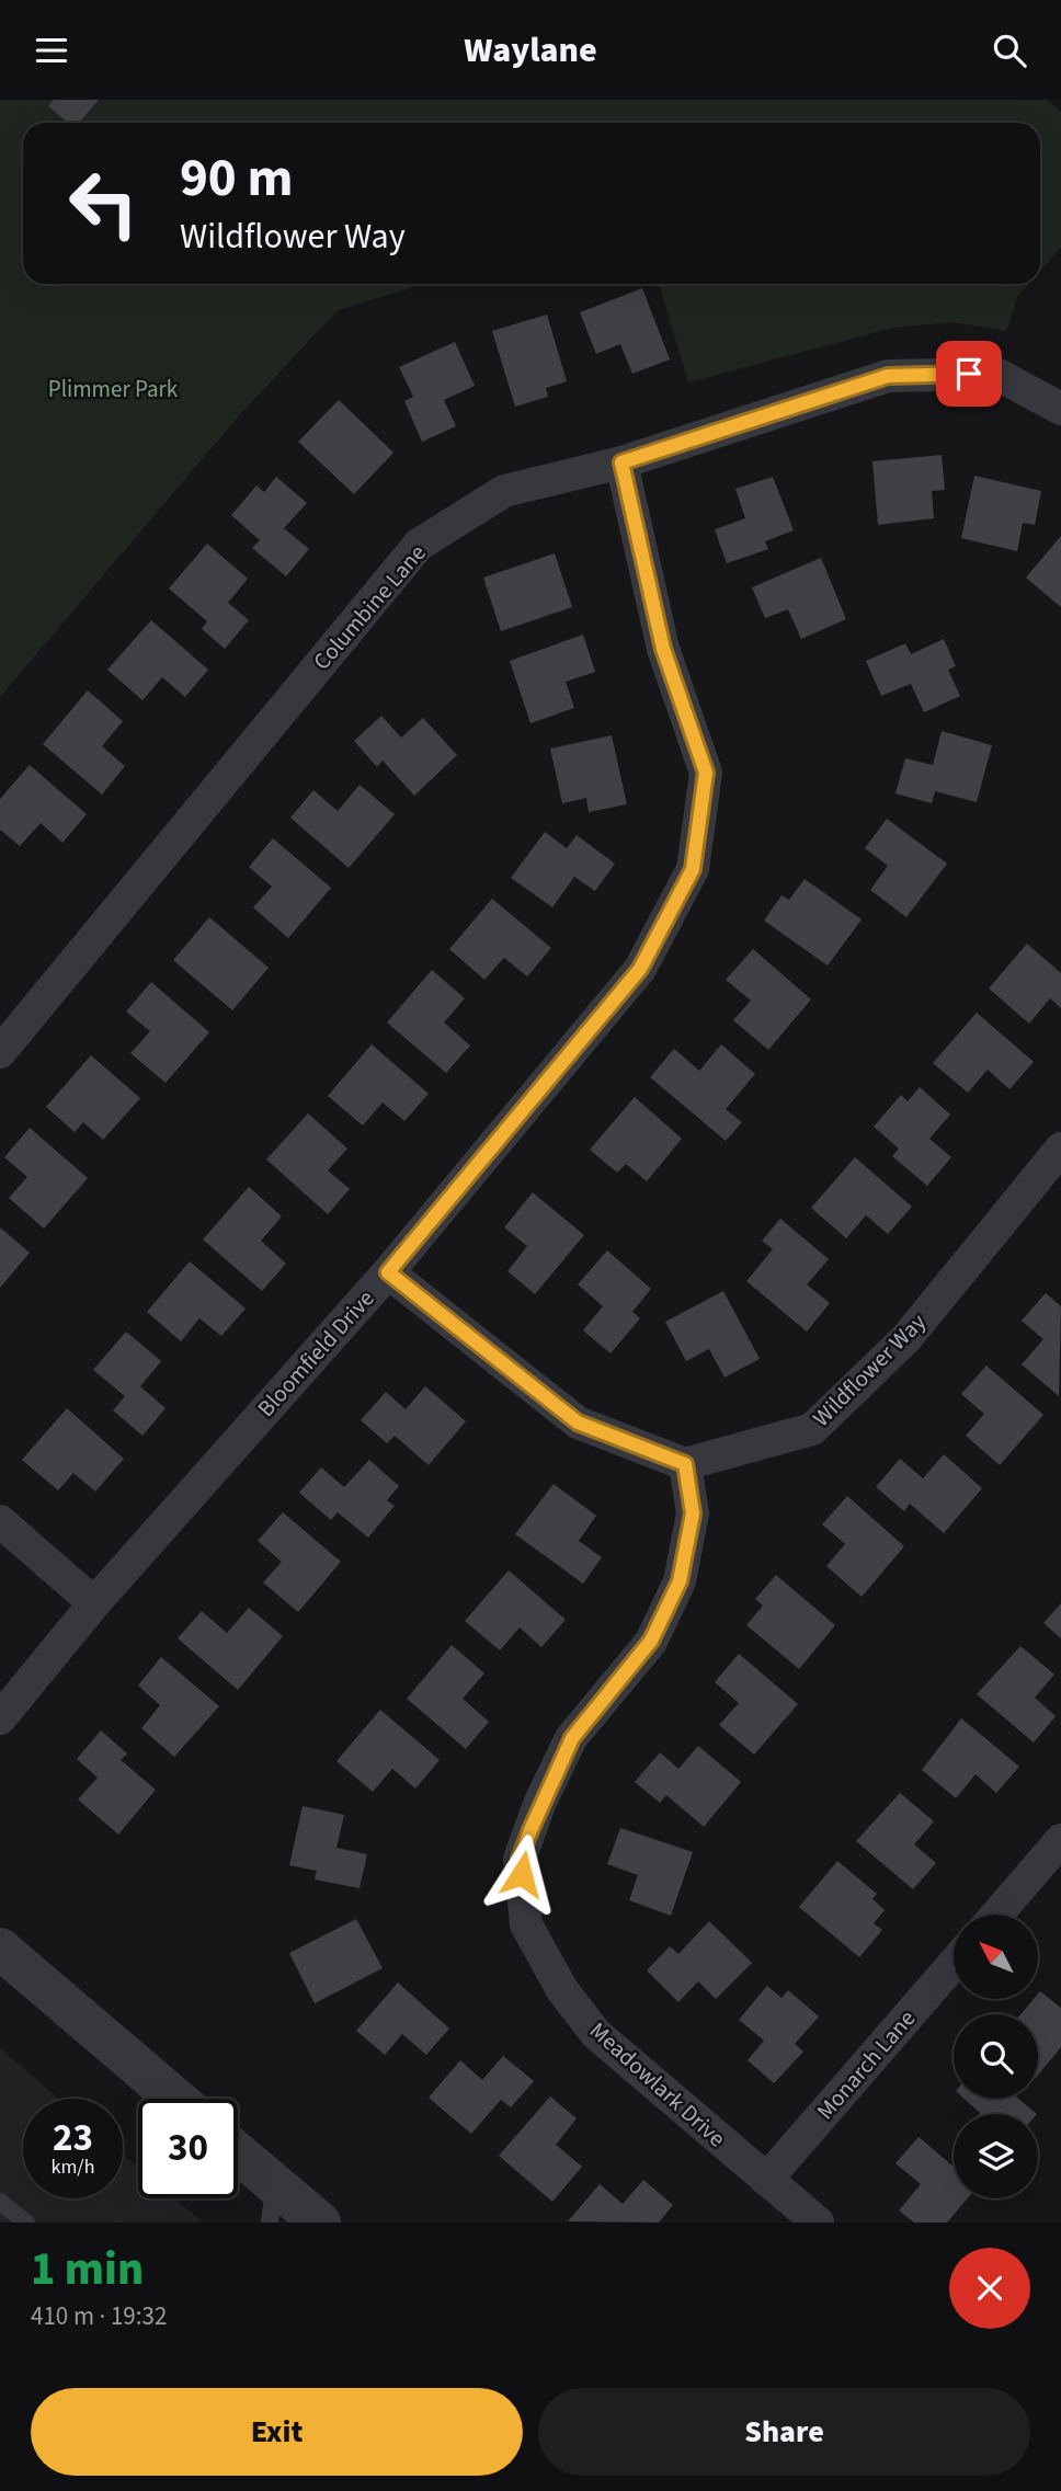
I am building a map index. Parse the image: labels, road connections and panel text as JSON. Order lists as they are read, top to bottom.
{
  "streets": {
    "street": [
      "Columbine Lane",
      "Bloomfield Drive",
      "Wildflower Way",
      "Monarch Lane",
      "Meadowlark Drive"
    ]
  },
  "crossings": [
    ["Columbine Lane", "Bloomfield Drive"],
    ["Wildflower Way", "Meadowlark Drive"],
    ["Monarch Lane", "Meadowlark Drive"]
  ],
  "parks": ["Plimmer Park"],
  "north": "top left",
  "page": {
    "header": "Waylane",
    "turn": ["90 m", "Wildflower Way"],
    "speed": "23 km/h",
    "limit": "30",
    "heading": ["1 min", "410 m · 19:32"],
    "buttons": ["Exit", "Share"]
  }
}
